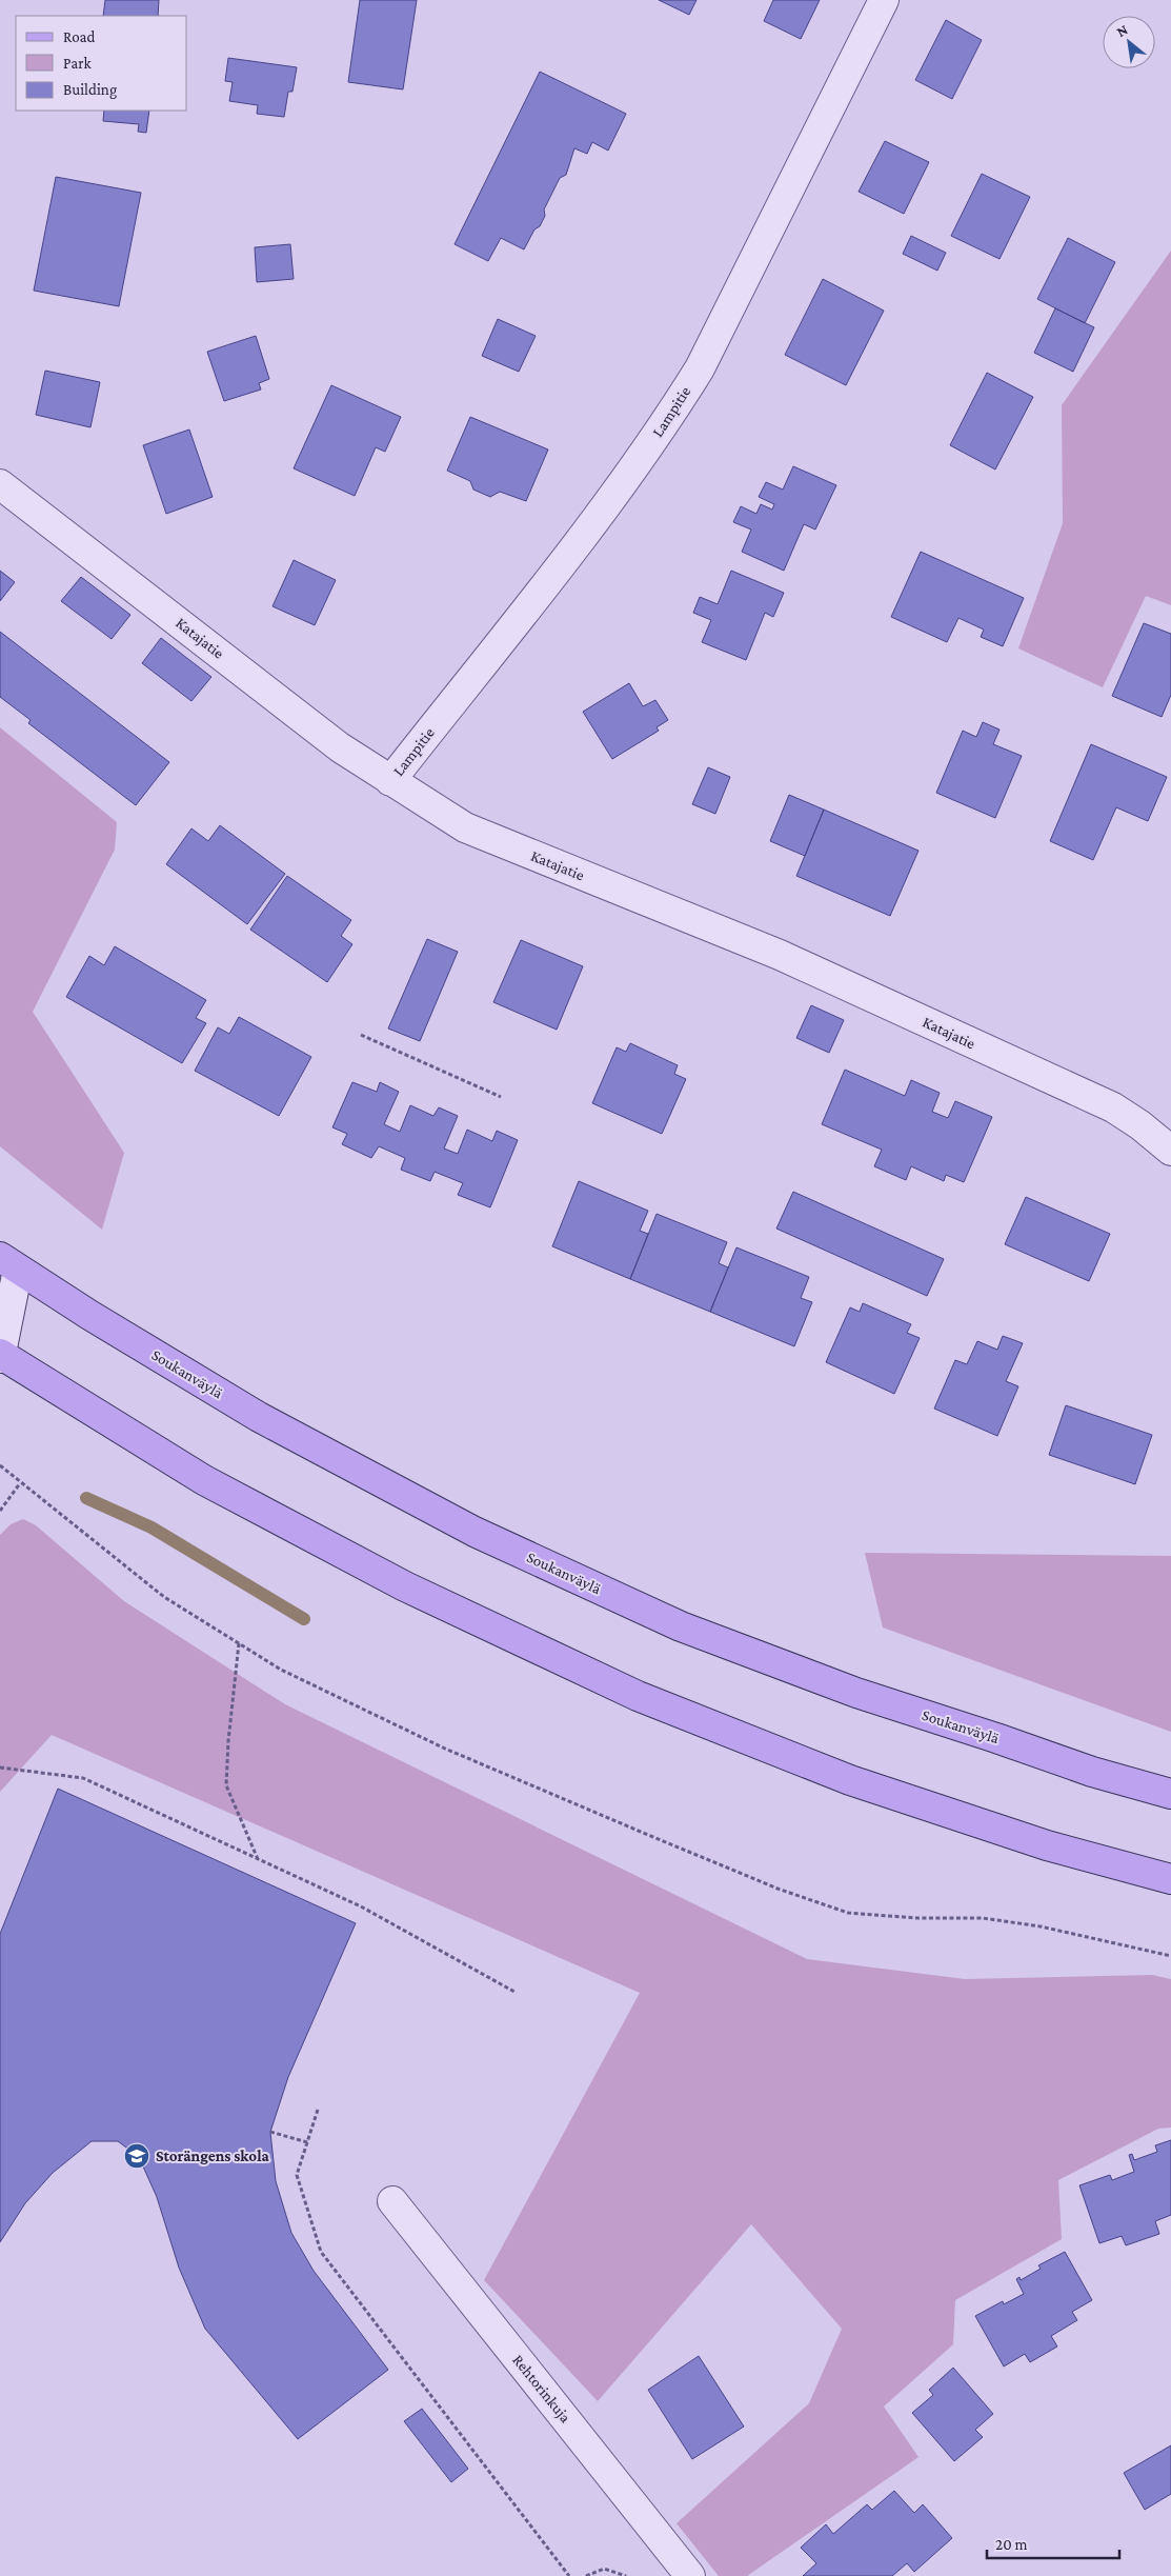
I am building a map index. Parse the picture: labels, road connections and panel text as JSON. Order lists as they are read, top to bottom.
{
  "streets": {
    "main road": ["Soukanväylä"],
    "street": ["Lampitie", "Katajatie", "Rehtorinkuja"]
  },
  "crossings": [
    ["Lampitie", "Katajatie"]
  ],
  "places": {
    "school or university": ["Storängens skola"]
  },
  "legend": ["Road", "Park", "Building"],
  "scale_bar": "20 m",
  "north": "top left"
}
